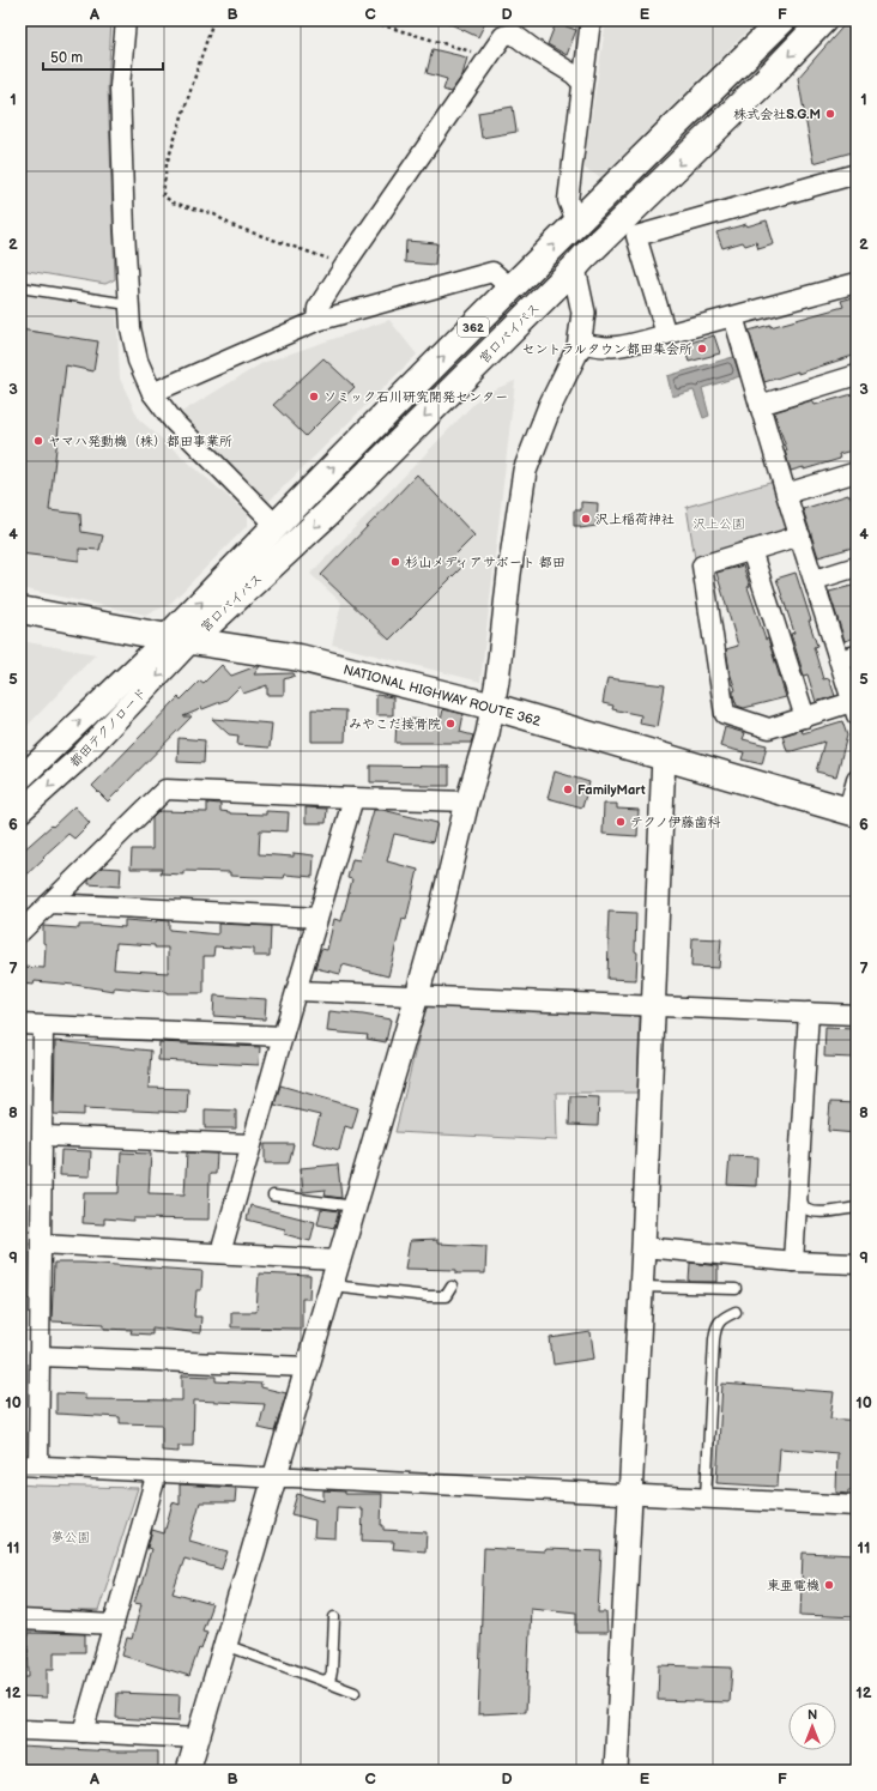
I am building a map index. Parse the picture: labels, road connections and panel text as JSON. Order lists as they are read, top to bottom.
{
  "streets": {
    "highway": ["362", "宮口バイパス", "NATIONAL HIGHWAY ROUTE 362"],
    "street": ["都田テクノロード"]
  },
  "crossings": [
    ["宮口バイパス", "NATIONAL HIGHWAY ROUTE 362"],
    ["宮口バイパス", "都田テクノロード"],
    ["NATIONAL HIGHWAY ROUTE 362", "都田テクノロード"]
  ],
  "parks": ["沢上公園", "夢公園"],
  "places": [
    "株式会社S.G.M",
    "セントラルタウン都田集会所",
    "ソミック石川研究開発センター",
    "ヤマハ発動機（株）都田事業所",
    "沢上稲荷神社",
    "杉山メディアサポート 都田",
    "みやこだ接骨院",
    "FamilyMart",
    "テクノ伊藤歯科",
    "東亜電機"
  ],
  "scale_bar": "50 m",
  "north": "top",
  "grid": {
    "columns": [
      "A",
      "B",
      "C",
      "D",
      "E",
      "F"
    ],
    "rows": [
      "1",
      "2",
      "3",
      "4",
      "5",
      "6",
      "7",
      "8",
      "9",
      "10",
      "11",
      "12"
    ]
  }
}
